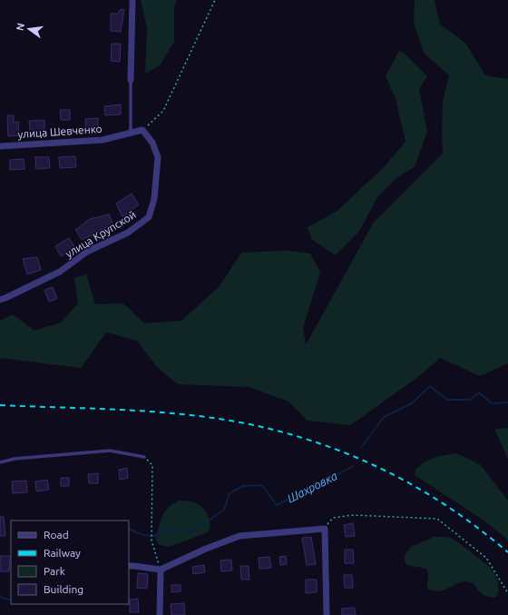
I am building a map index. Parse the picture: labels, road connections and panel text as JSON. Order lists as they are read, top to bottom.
{
  "streets": {
    "street": ["улица Шевченко", "улица Крупской"]
  },
  "crossings": [
    ["улица Шевченко", "улица Крупской"]
  ],
  "water": ["Шахровка"],
  "legend": [
    "Road",
    "Railway",
    "Park",
    "Building"
  ],
  "north": "left"
}
